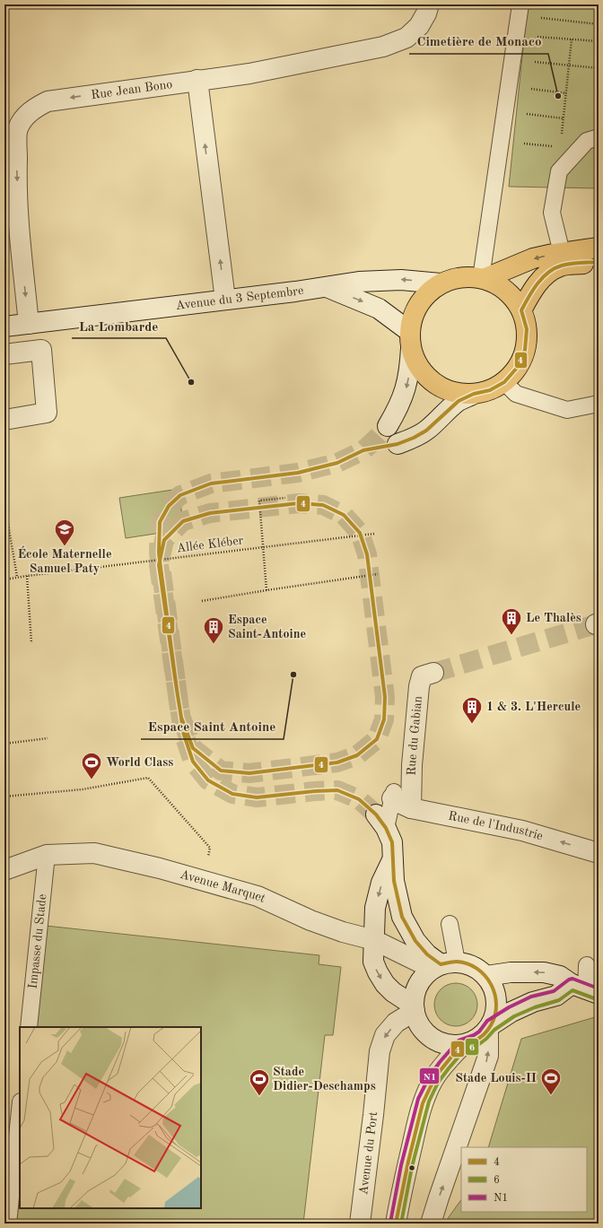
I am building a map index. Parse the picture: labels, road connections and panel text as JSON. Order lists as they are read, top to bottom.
{
  "streets": {
    "street": [
      "Rue Jean Bono",
      "Avenue du 3 Septembre",
      "Rue du Gabian",
      "Rue de l'Industrie",
      "Avenue Marquet",
      "Avenue du Port"
    ],
    "lane": ["Impasse du Stade"],
    "path": ["Allée Kléber"]
  },
  "crossings": [
    ["Rue Jean Bono", "Avenue du 3 Septembre"],
    ["Rue du Gabian", "Rue de l'Industrie"],
    ["Avenue Marquet", "Impasse du Stade"],
    ["Avenue Marquet", "Avenue du Port"]
  ],
  "places": {
    "other": ["Cimetière de Monaco", "La Lombarde", "Espace Saint Antoine"],
    "school or university": ["École Maternelle Samuel Paty"],
    "building": ["Le Thalès", "Espace Saint-Antoine", "1 & 3. L'Hercule"],
    "sports": ["World Class", "Stade Louis-II", "Stade Didier-Deschamps"]
  },
  "lines": ["transit line 4", "transit line N1", "transit line 6"],
  "legend": ["4", "6", "N1"]
}
